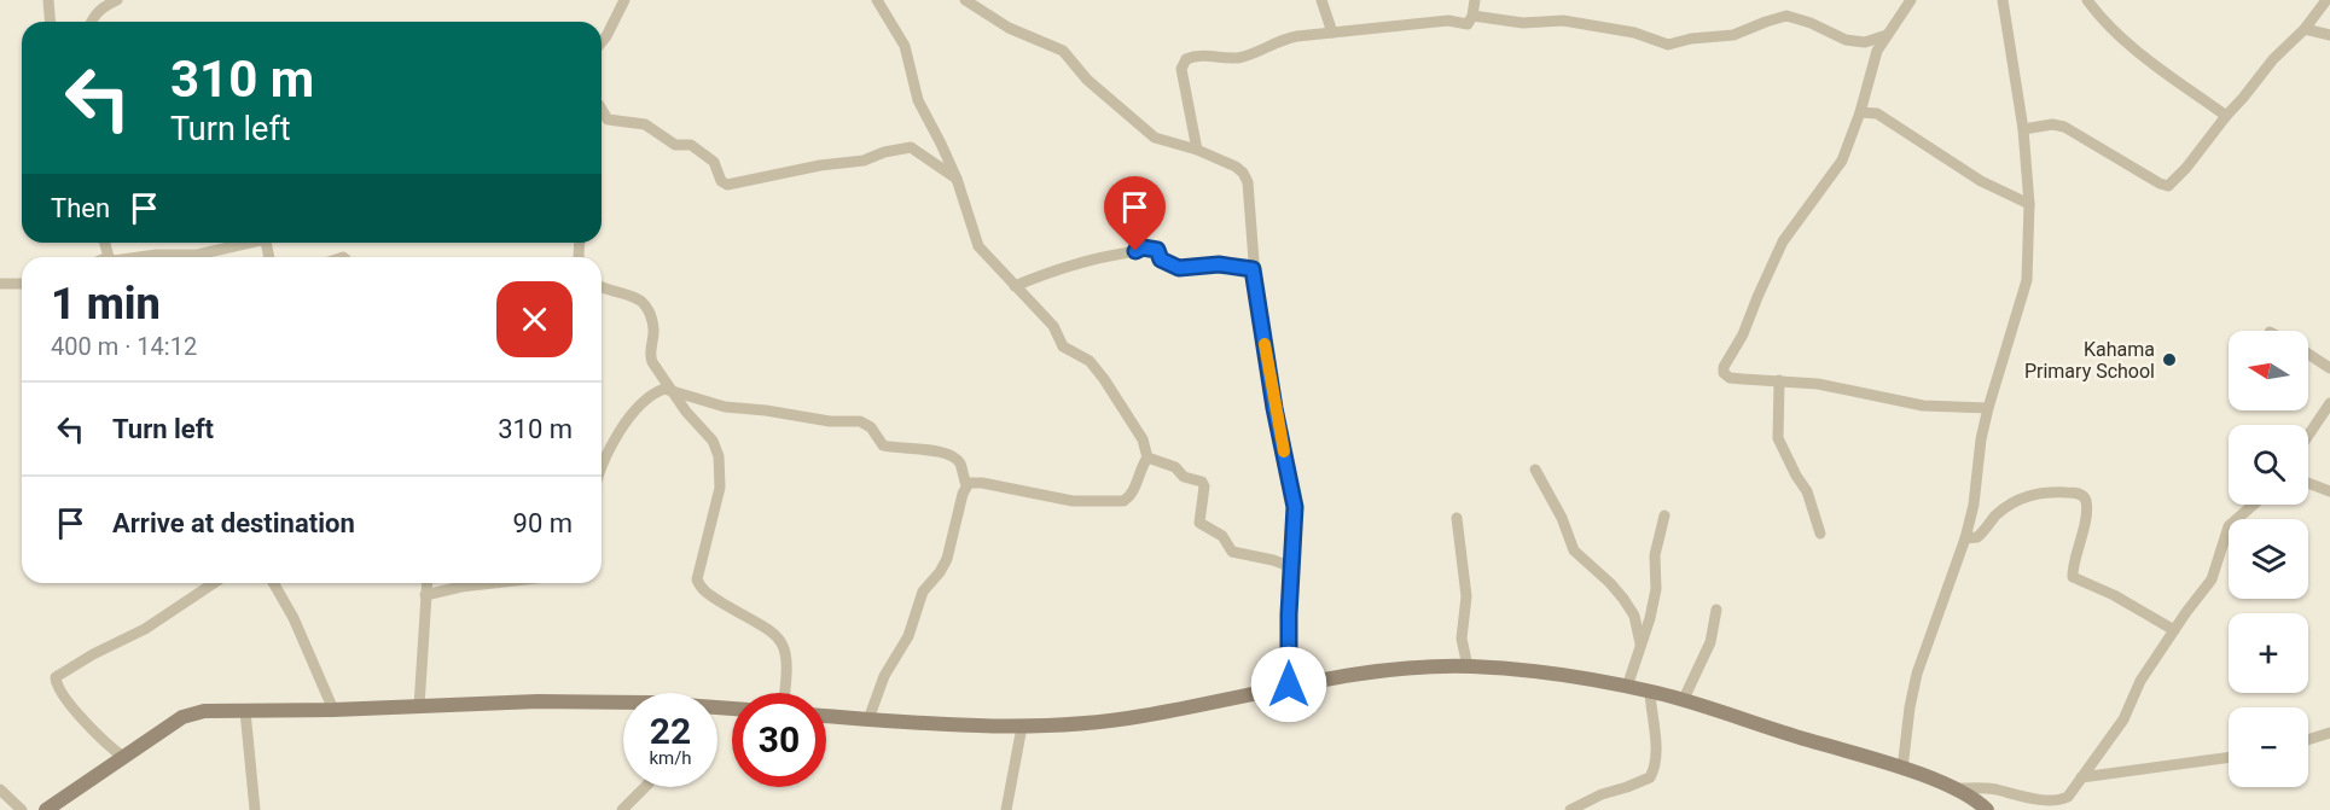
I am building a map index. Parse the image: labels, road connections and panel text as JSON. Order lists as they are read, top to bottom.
{
  "places": ["Kahama Primary School"],
  "north": "left",
  "page": {
    "turn": ["310 m", "Turn left"],
    "then": "Then",
    "heading": ["1 min", "400 m · 14:12"],
    "map_buttons": ["+", "−"],
    "list": [
      {
        "name": "Turn left",
        "value": "310 m"
      },
      {
        "name": "Arrive at destination",
        "value": "90 m"
      }
    ],
    "speed": "22 km/h",
    "limit": "30"
  }
}
